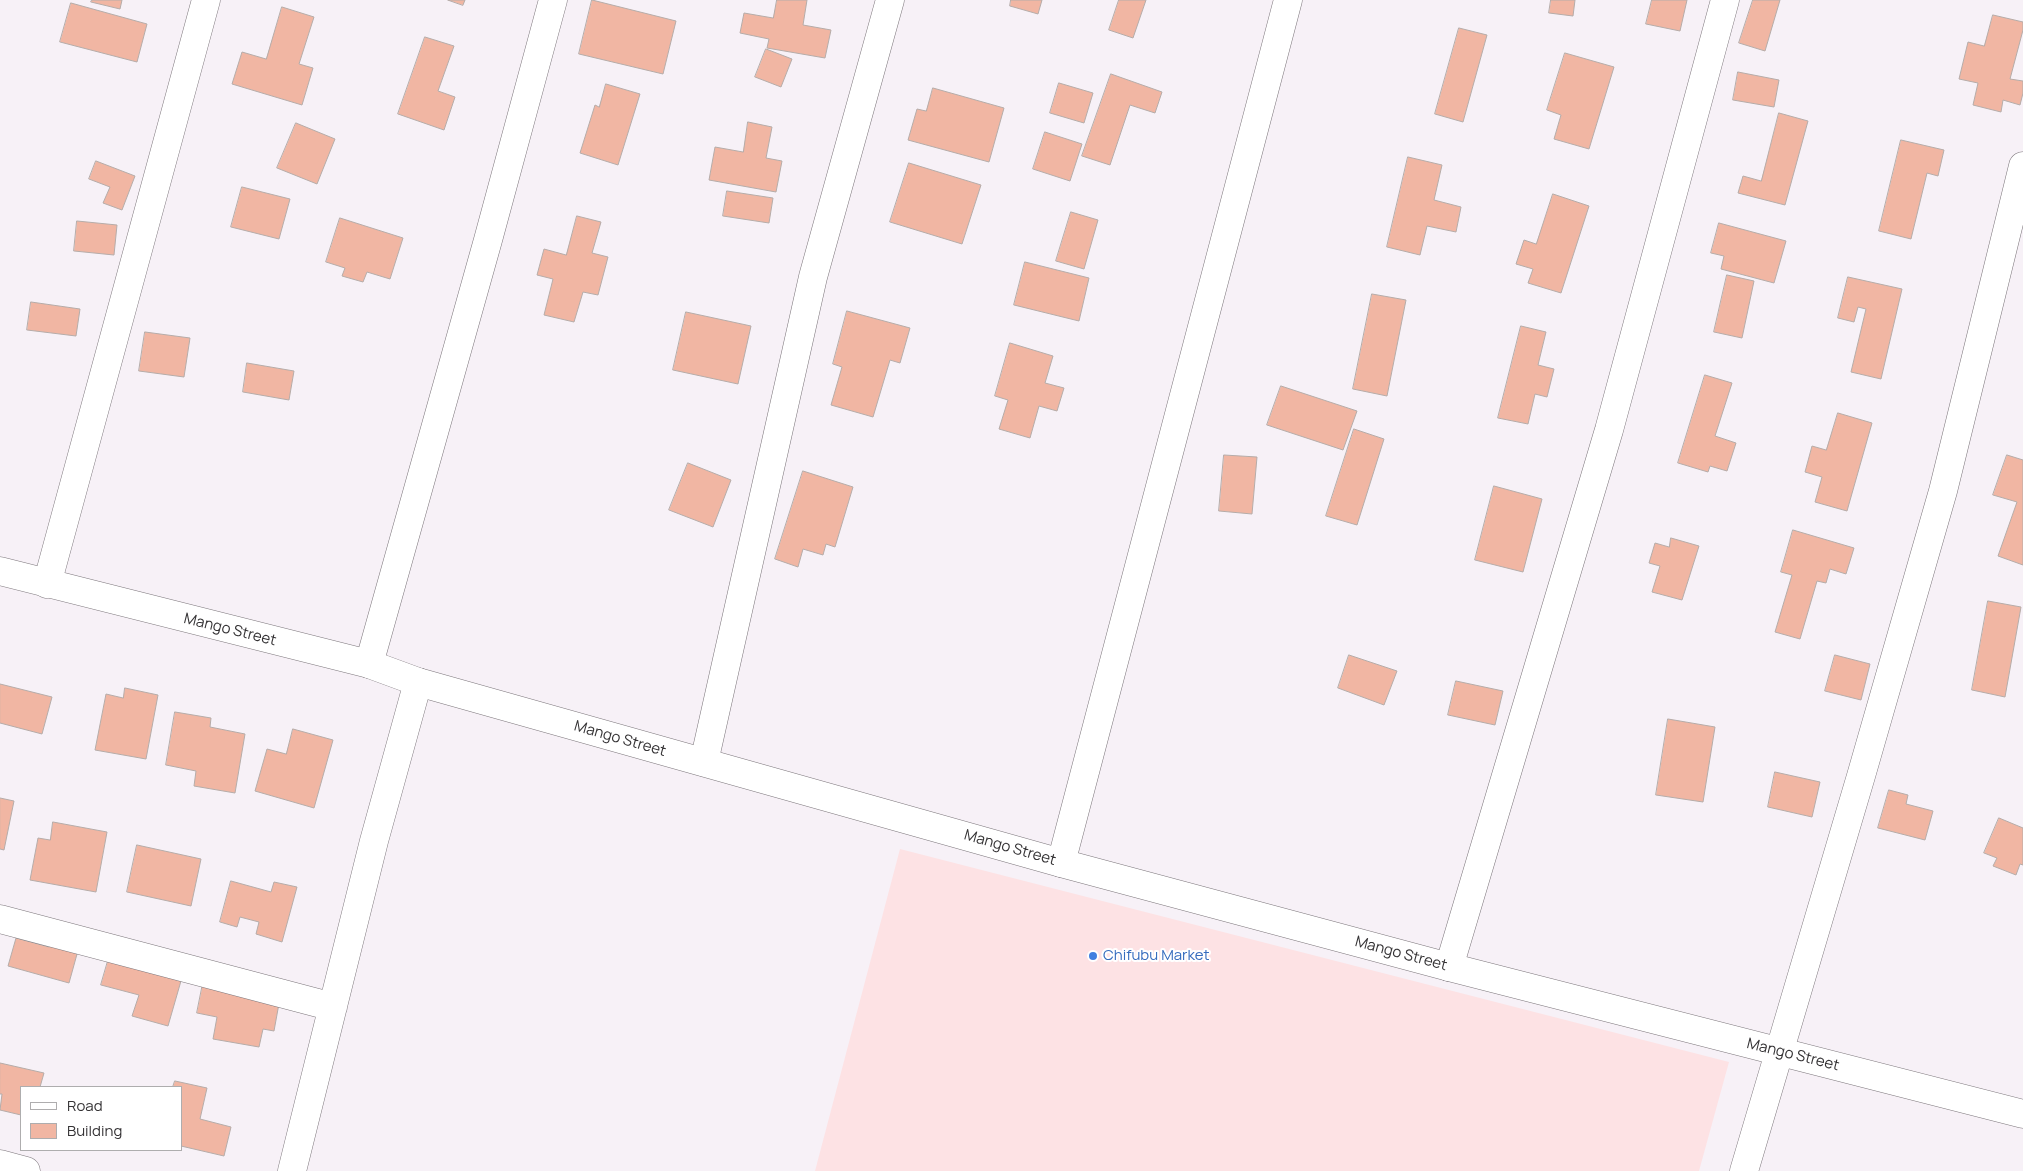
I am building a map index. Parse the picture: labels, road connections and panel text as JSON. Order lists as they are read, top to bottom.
{
  "streets": {
    "street": ["Mango Street"]
  },
  "places": ["Chifubu Market"],
  "legend": ["Road", "Building"]
}
